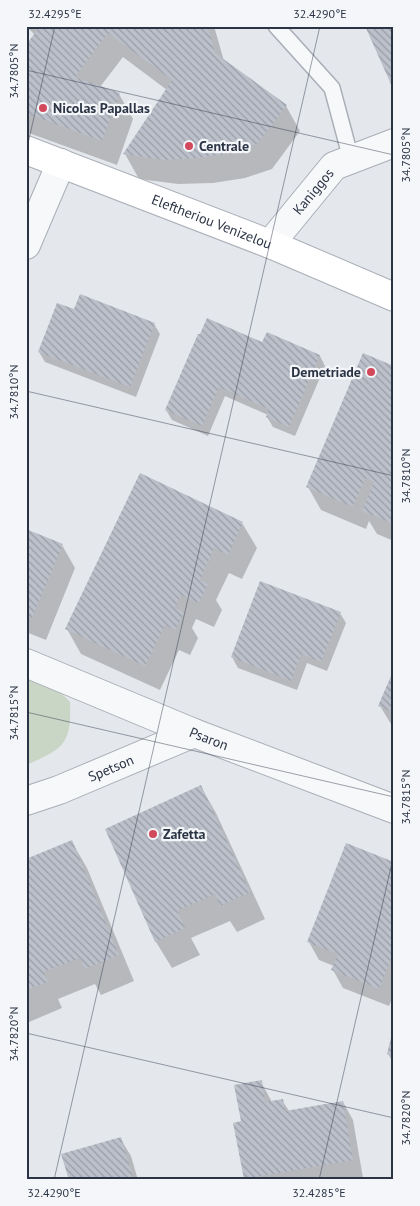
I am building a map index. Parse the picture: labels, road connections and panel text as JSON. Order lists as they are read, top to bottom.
{
  "streets": {
    "main road": ["Eleftheriou Venizelou"],
    "street": ["Kaniggos", "Psaron", "Spetson"]
  },
  "crossings": [
    ["Kaniggos", "Eleftheriou Venizelou"],
    ["Psaron", "Spetson"]
  ],
  "places": [
    "Nicolas Papallas",
    "Centrale",
    "Demetriade",
    "Zafetta"
  ],
  "coordinates": [
    "32.4295°E",
    "32.4290°E",
    "34.7805°N",
    "34.7810°N",
    "34.7815°N",
    "34.7820°N",
    "32.4285°E"
  ]
}
